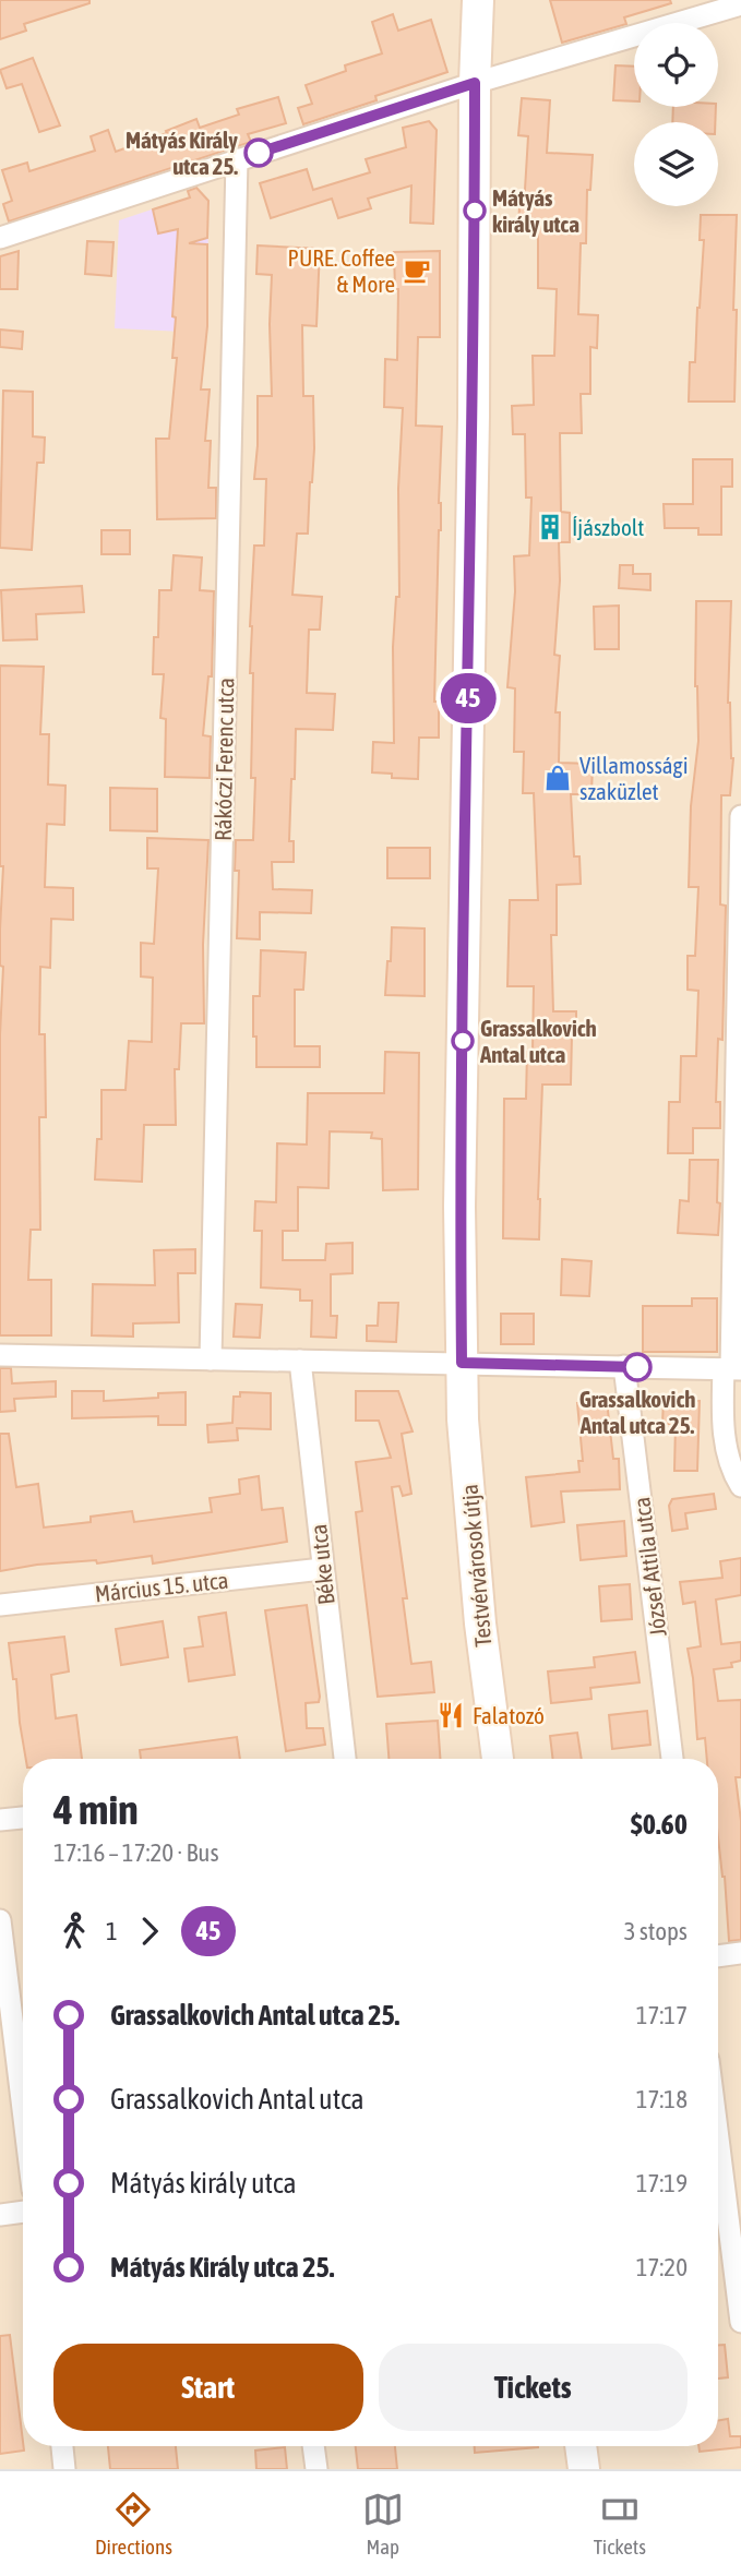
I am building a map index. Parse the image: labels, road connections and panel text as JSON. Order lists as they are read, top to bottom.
{
  "streets": {
    "street": [
      "Rákóczi Ferenc utca",
      "Béke utca",
      "Testvérvárosok útja",
      "József Attila utca",
      "Március 15. utca"
    ]
  },
  "crossings": [
    ["Béke utca", "Március 15. utca"]
  ],
  "places": {
    "other": [
      "Mátyás Király utca 25.",
      "Mátyás király utca",
      "Grassalkovich Antal utca",
      "Grassalkovich Antal utca 25."
    ],
    "cafe": ["PURE. Coffee & More"],
    "building": ["Íjászbolt"],
    "shop": ["Villamossági szaküzlet"],
    "restaurant": ["Falatozó"]
  },
  "lines": ["bus line 45"],
  "page": {
    "on_map": "45",
    "heading": ["4 min", "17:16 – 17:20 · Bus", "$0.60"],
    "legs": ["1", "45", "3 stops"],
    "list": [
      {
        "name": "Grassalkovich Antal utca 25.",
        "value": "17:17"
      },
      {
        "name": "Grassalkovich Antal utca",
        "value": "17:18"
      },
      {
        "name": "Mátyás király utca",
        "value": "17:19"
      },
      {
        "name": "Mátyás Király utca 25.",
        "value": "17:20"
      }
    ],
    "buttons": ["Start", "Tickets"],
    "tabs": ["Directions", "Map", "Tickets"]
  }
}
